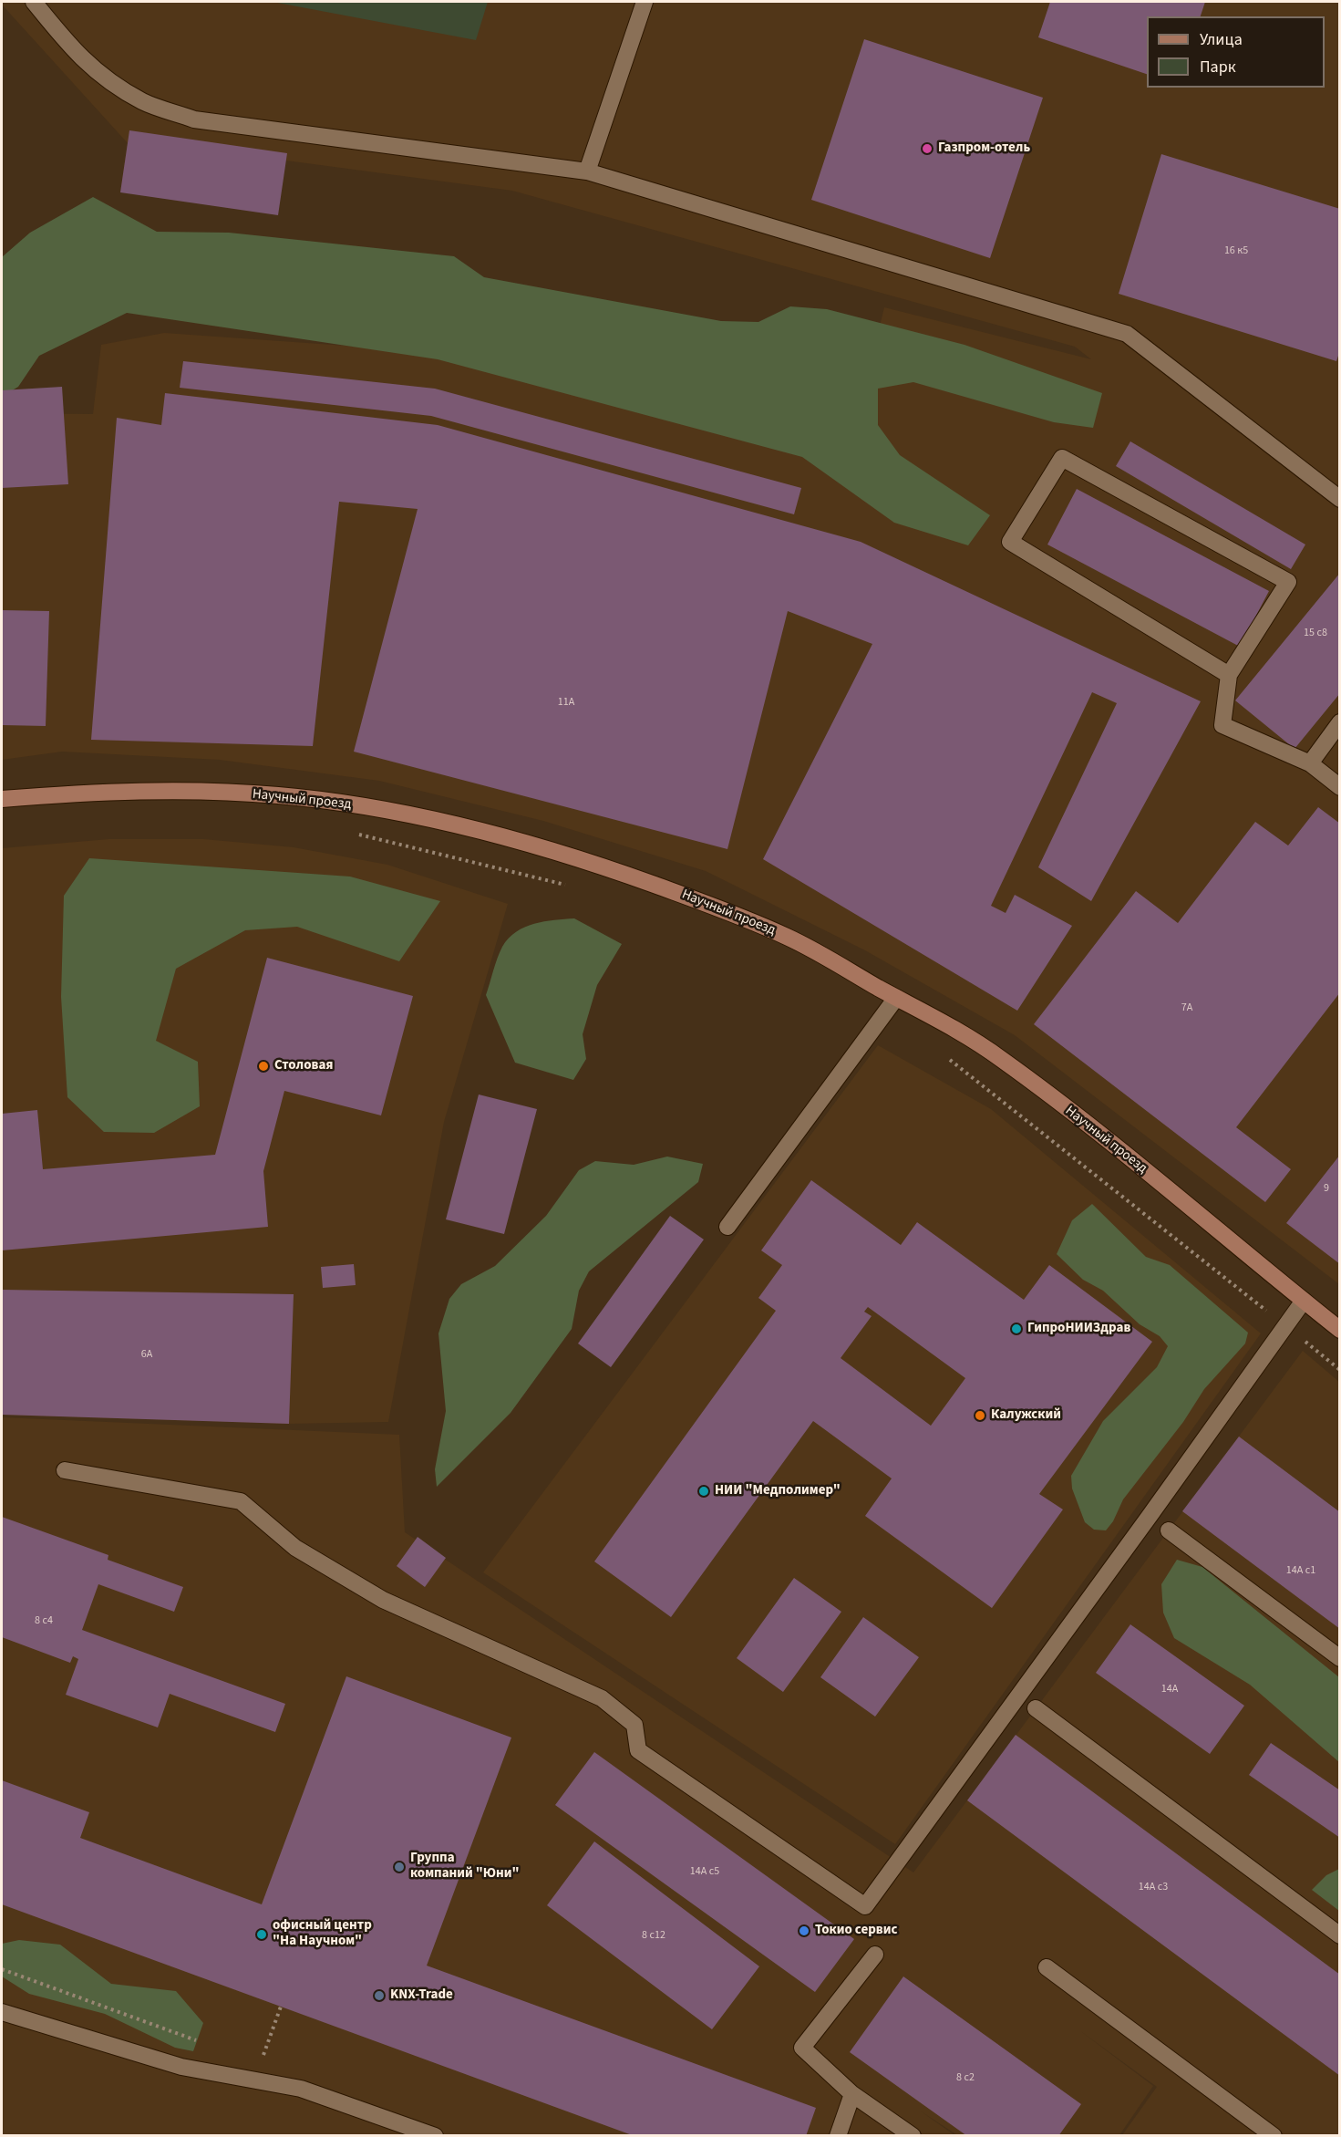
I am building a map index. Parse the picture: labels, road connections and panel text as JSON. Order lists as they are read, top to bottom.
{
  "streets": {
    "street": ["Научный проезд"]
  },
  "places": [
    "Газпром-отель",
    "Столовая",
    "ГипроНИИЗдрав",
    "Калужский",
    "НИИ \"Медполимер\"",
    "Группа компаний \"Юни\"",
    "Токио сервис",
    "офисный центр \"На Научном\"",
    "KNX-Trade"
  ],
  "house_numbers": [
    "16 к5",
    "15 с8",
    "11А",
    "7А",
    "9",
    "6А",
    "14А с1",
    "8 с4",
    "14А",
    "14А с5",
    "14А с3",
    "8 с12",
    "8 с2"
  ],
  "legend": ["Улица", "Парк"]
}
